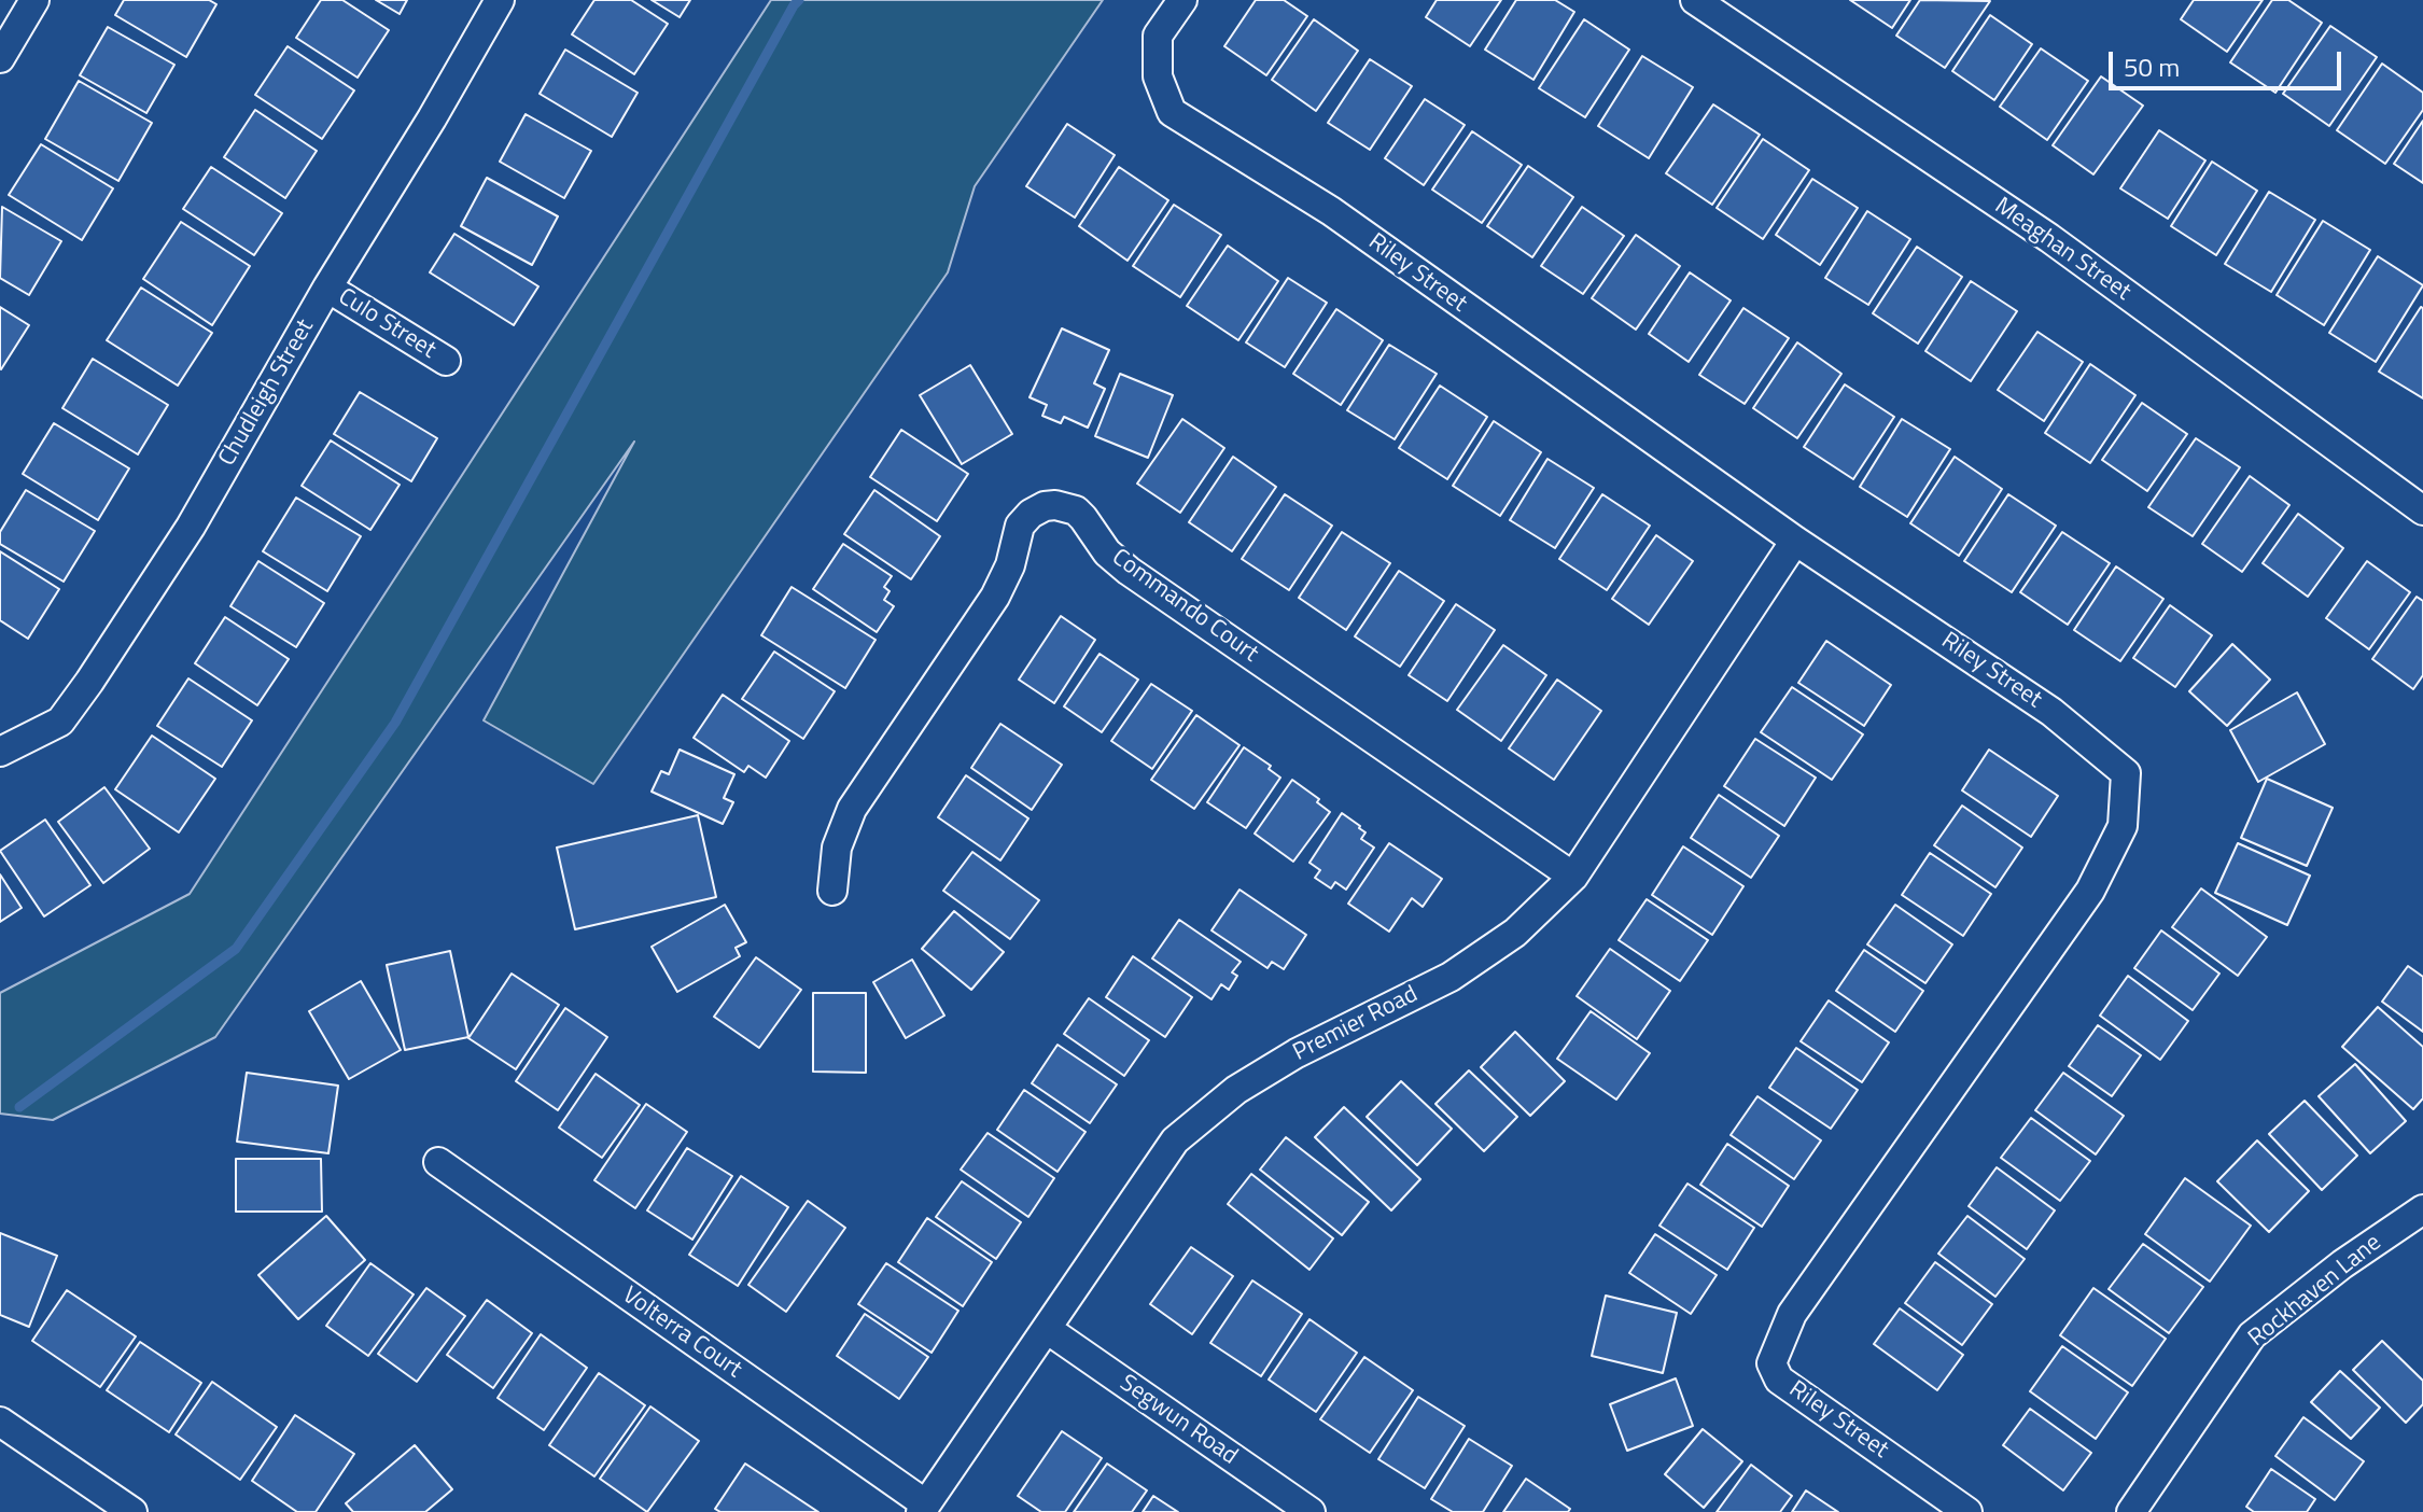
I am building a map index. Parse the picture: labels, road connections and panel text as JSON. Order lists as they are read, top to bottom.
{
  "streets": {
    "street": [
      "Meaghan Street",
      "Riley Street",
      "Culo Street",
      "Chudleigh Street",
      "Commando Court",
      "Premier Road",
      "Rockhaven Lane",
      "Volterra Court",
      "Segwun Road"
    ]
  },
  "crossings": [
    ["Riley Street", "Premier Road"],
    ["Culo Street", "Chudleigh Street"],
    ["Commando Court", "Premier Road"],
    ["Premier Road", "Volterra Court"],
    ["Premier Road", "Segwun Road"]
  ],
  "scale_bar": "50 m"
}
